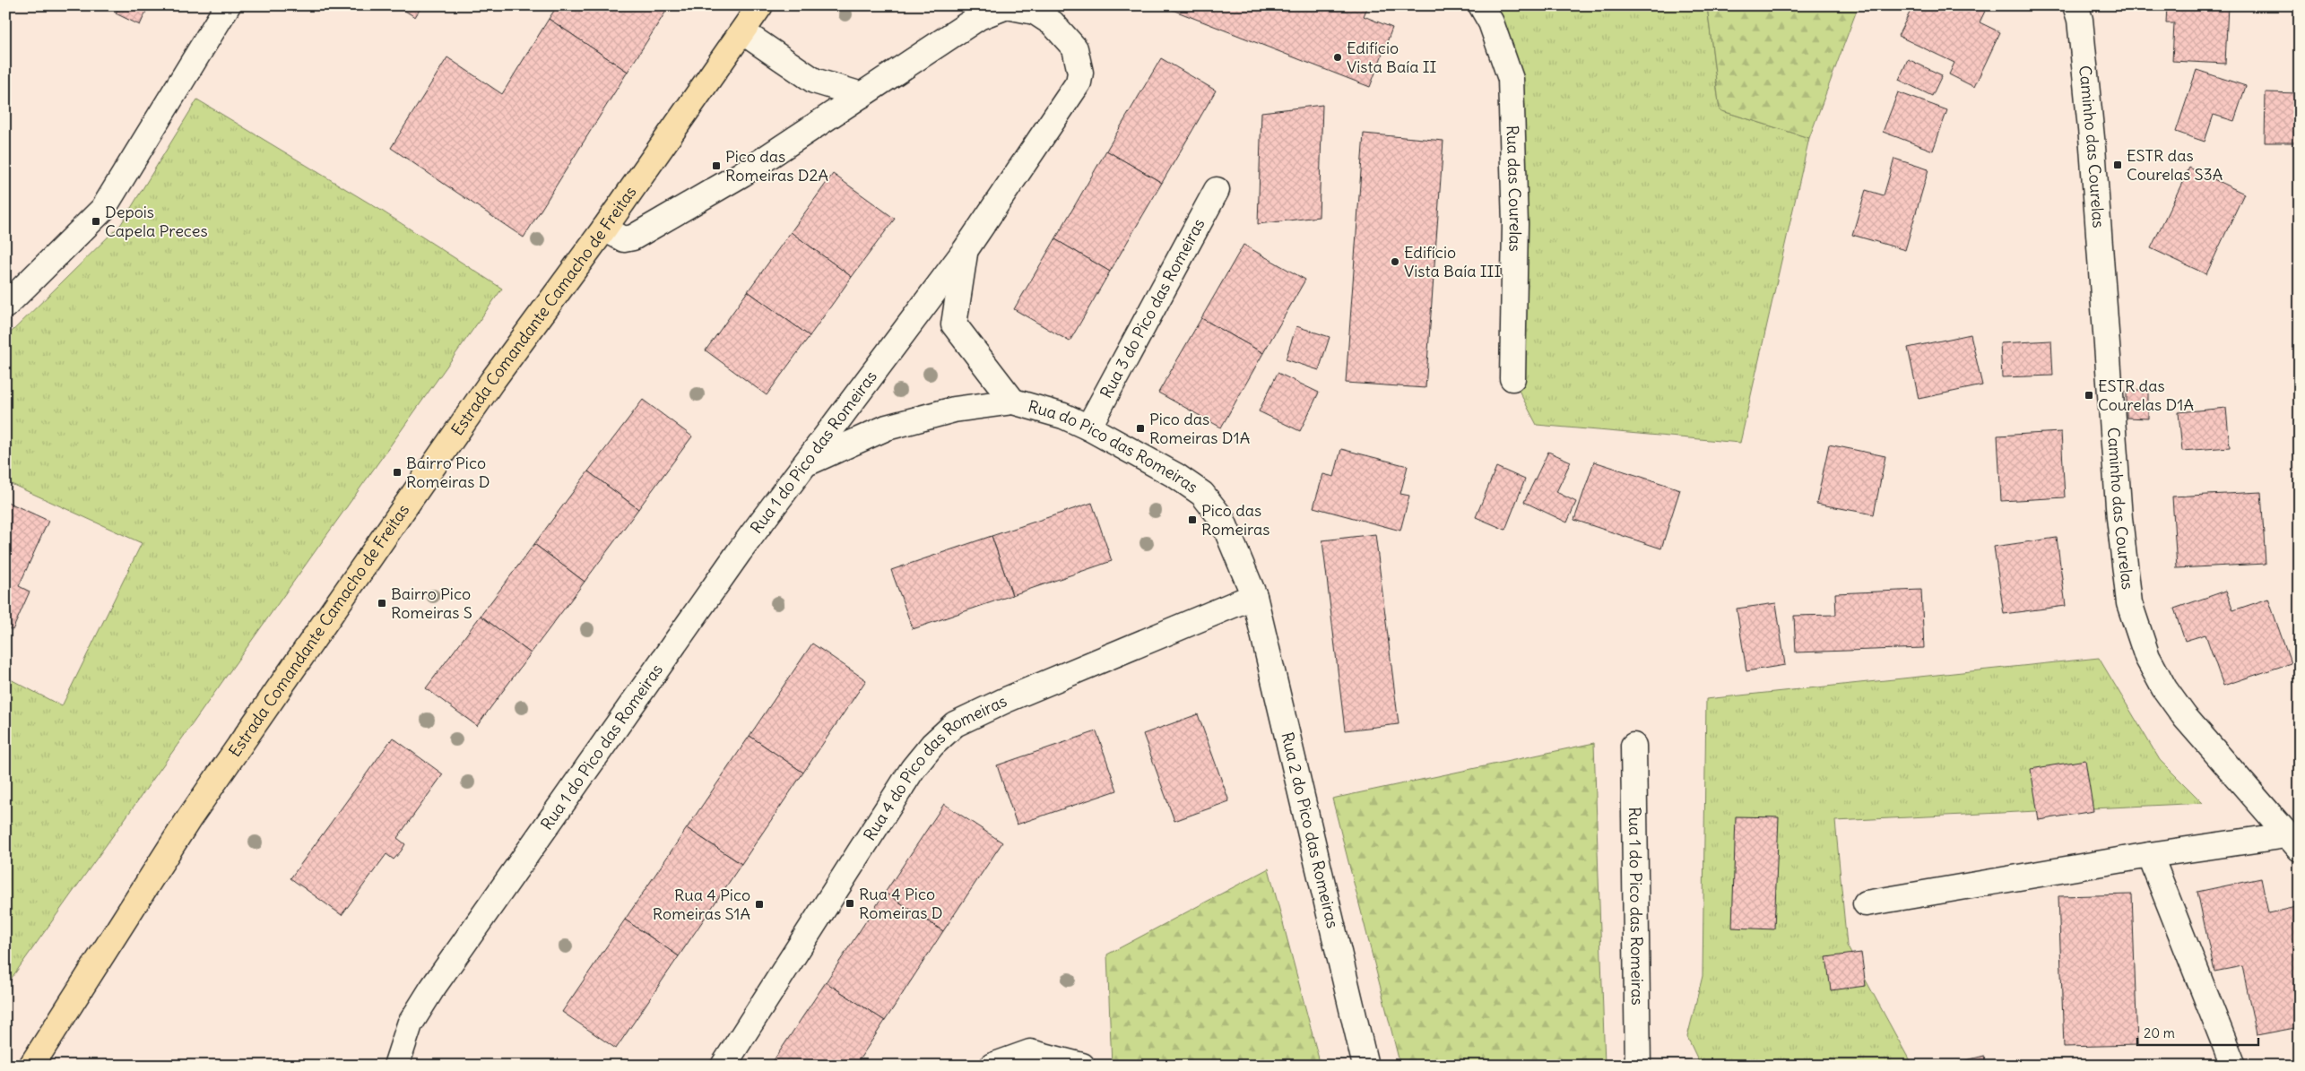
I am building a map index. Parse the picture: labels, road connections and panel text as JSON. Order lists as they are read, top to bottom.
{
  "streets": {
    "main road": ["Estrada Comandante Camacho de Freitas"],
    "street": [
      "Caminho das Courelas",
      "Rua das Courelas",
      "Rua 3 do Pico das Romeiras",
      "Rua do Pico das Romeiras",
      "Rua 1 do Pico das Romeiras",
      "Rua 4 do Pico das Romeiras",
      "Rua 2 do Pico das Romeiras"
    ]
  },
  "crossings": [
    ["Rua 3 do Pico das Romeiras", "Rua do Pico das Romeiras"],
    ["Estrada Comandante Camacho de Freitas", "Rua 1 do Pico das Romeiras"],
    ["Rua do Pico das Romeiras", "Rua 1 do Pico das Romeiras"],
    ["Rua do Pico das Romeiras", "Rua 4 do Pico das Romeiras"],
    ["Rua do Pico das Romeiras", "Rua 2 do Pico das Romeiras"],
    ["Rua 4 do Pico das Romeiras", "Rua 2 do Pico das Romeiras"]
  ],
  "places": {
    "other": ["Edifício Vista Baía II", "Edifício Vista Baía III"],
    "transit": [
      "ESTR das Courelas S3A",
      "Pico das Romeiras D2A",
      "Depois Capela Preces",
      "ESTR das Courelas D1A",
      "Pico das Romeiras D1A",
      "Bairro Pico Romeiras D",
      "Pico das Romeiras",
      "Bairro Pico Romeiras S",
      "Rua 4 Pico Romeiras D",
      "Rua 4 Pico Romeiras S1A"
    ]
  },
  "scale_bar": "20 m"
}
